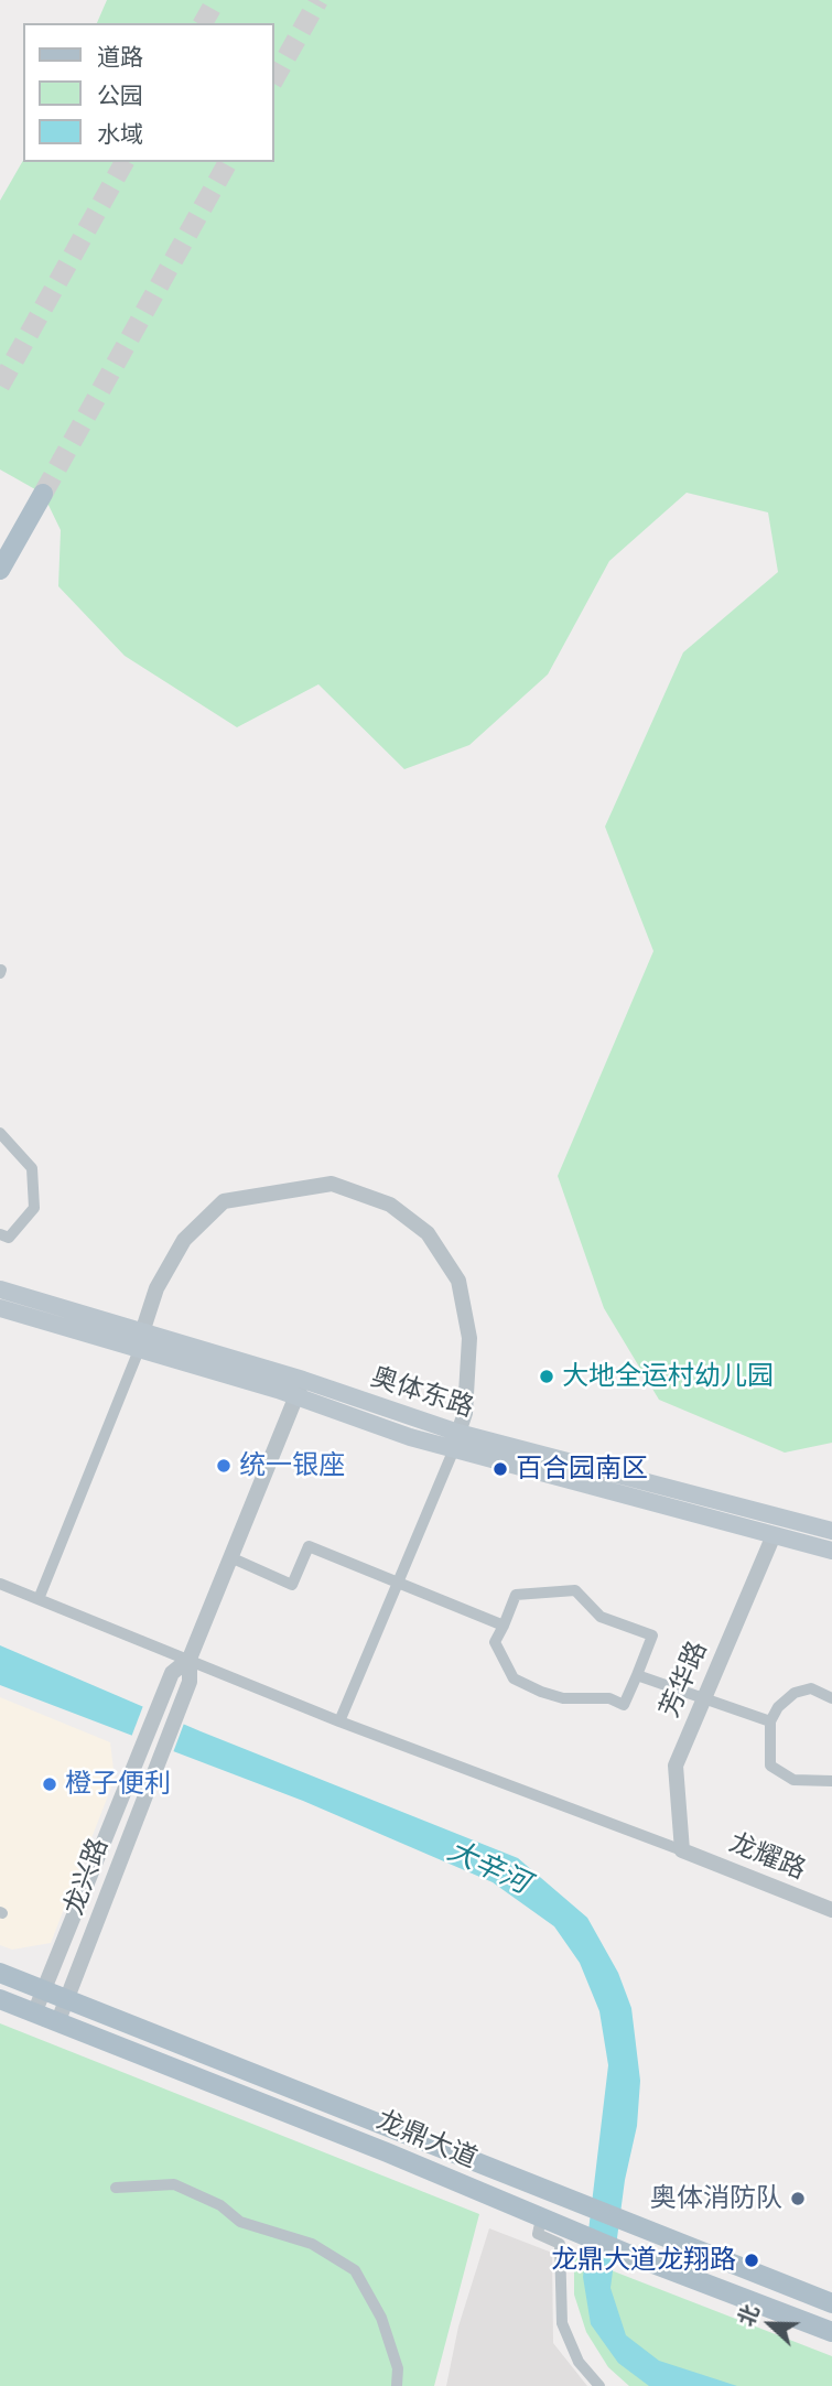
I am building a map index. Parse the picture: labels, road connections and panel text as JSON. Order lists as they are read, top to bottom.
{
  "streets": {
    "main road": ["奥体东路", "龙鼎大道"],
    "street": ["芳华路", "龙耀路", "龙兴路"]
  },
  "crossings": [
    ["奥体东路", "龙兴路"],
    ["芳华路", "龙耀路"],
    ["龙兴路", "龙鼎大道"]
  ],
  "water": ["大辛河"],
  "places": [
    "大地全运村幼儿园",
    "统一银座",
    "百合园南区",
    "橙子便利",
    "奥体消防队",
    "龙鼎大道龙翔路"
  ],
  "legend": ["道路", "公园", "水域"],
  "north": "left"
}
